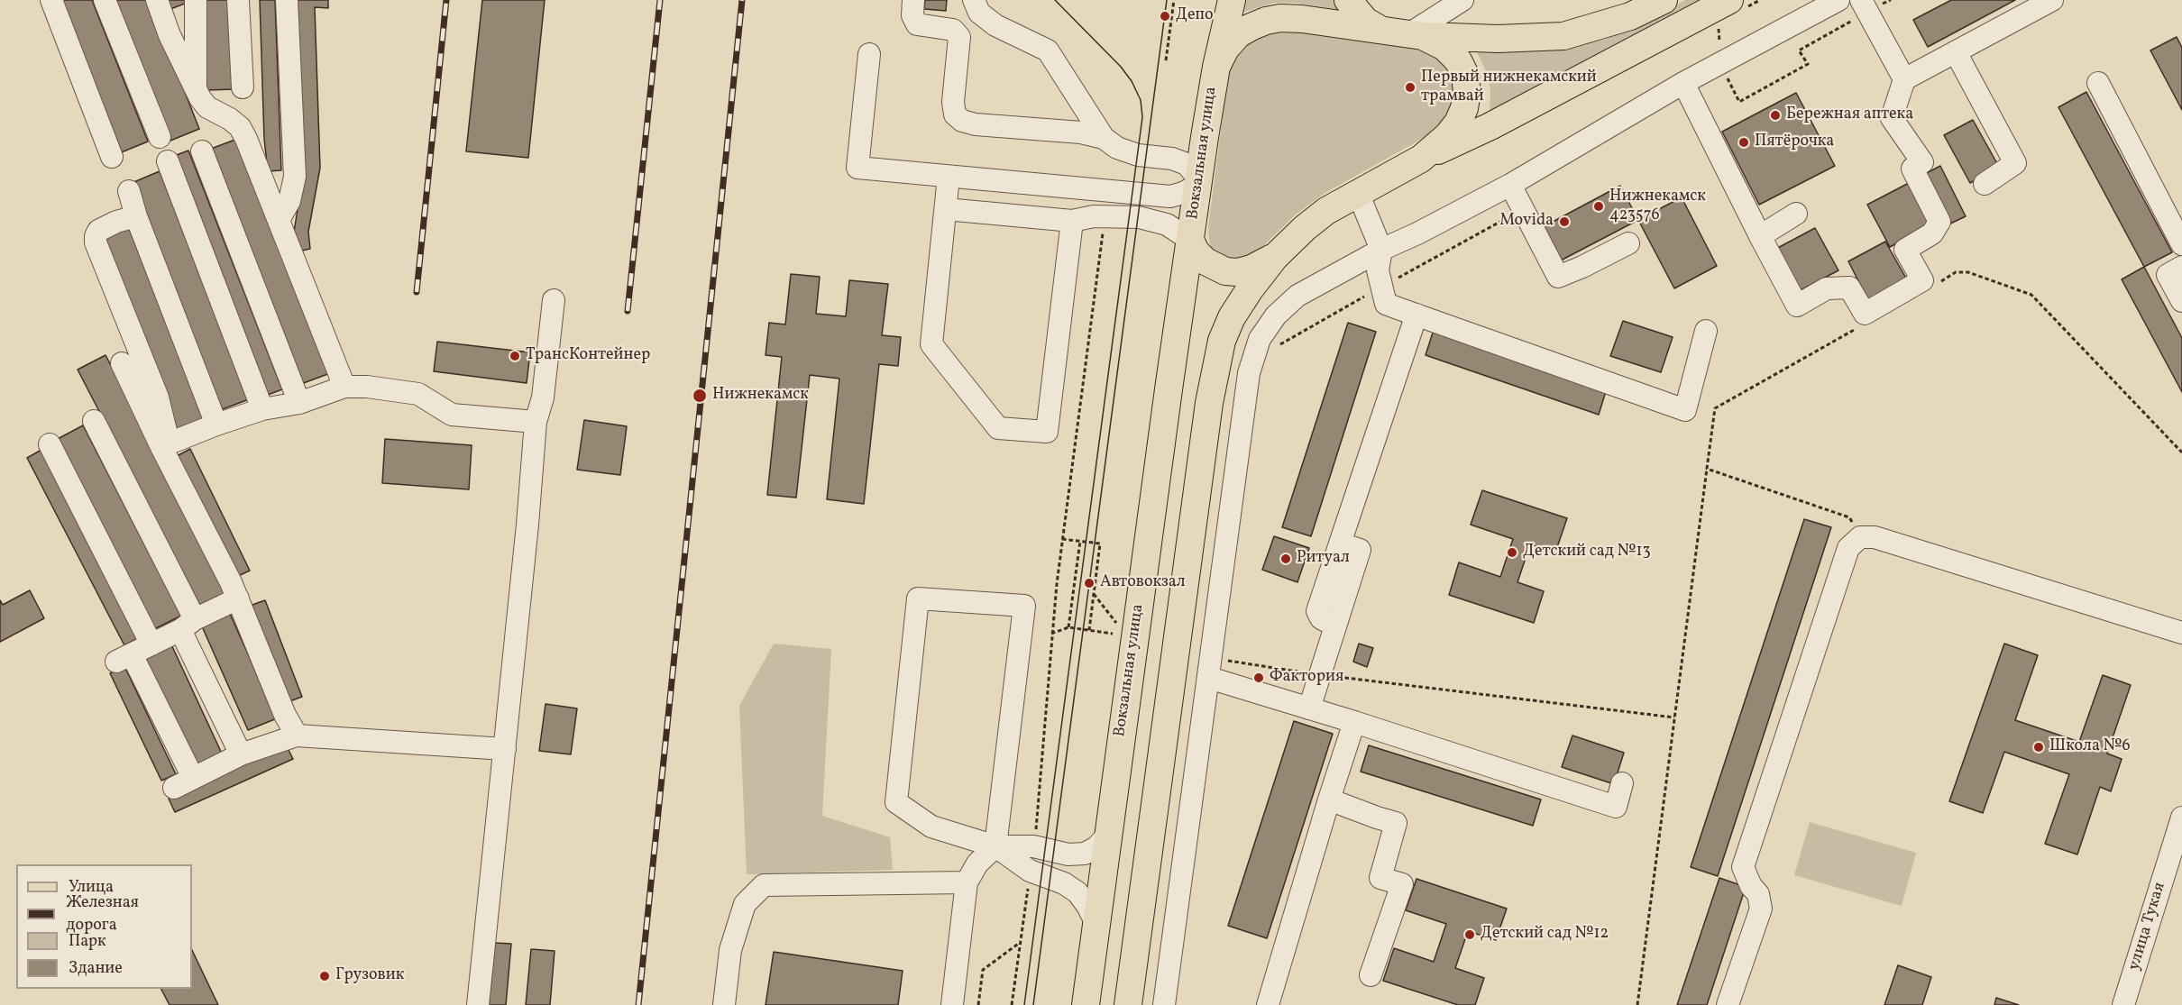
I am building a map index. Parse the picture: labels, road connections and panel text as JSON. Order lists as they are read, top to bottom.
{
  "streets": {
    "main road": ["Вокзальная улица"],
    "street": ["улица Тукая"]
  },
  "places": [
    "Депо",
    "Первый нижнекамский трамвай",
    "Бережная аптека",
    "Пятёрочка",
    "Нижнекамск 423576",
    "Movida",
    "ТрансКонтейнер",
    "Нижнекамск",
    "Детский сад №13",
    "Ритуал",
    "Автовокзал",
    "Фактория",
    "Школа №6",
    "Детский сад №12",
    "Грузовик"
  ],
  "legend": [
    "Улица",
    "Железная дорога",
    "Парк",
    "Здание"
  ]
}
